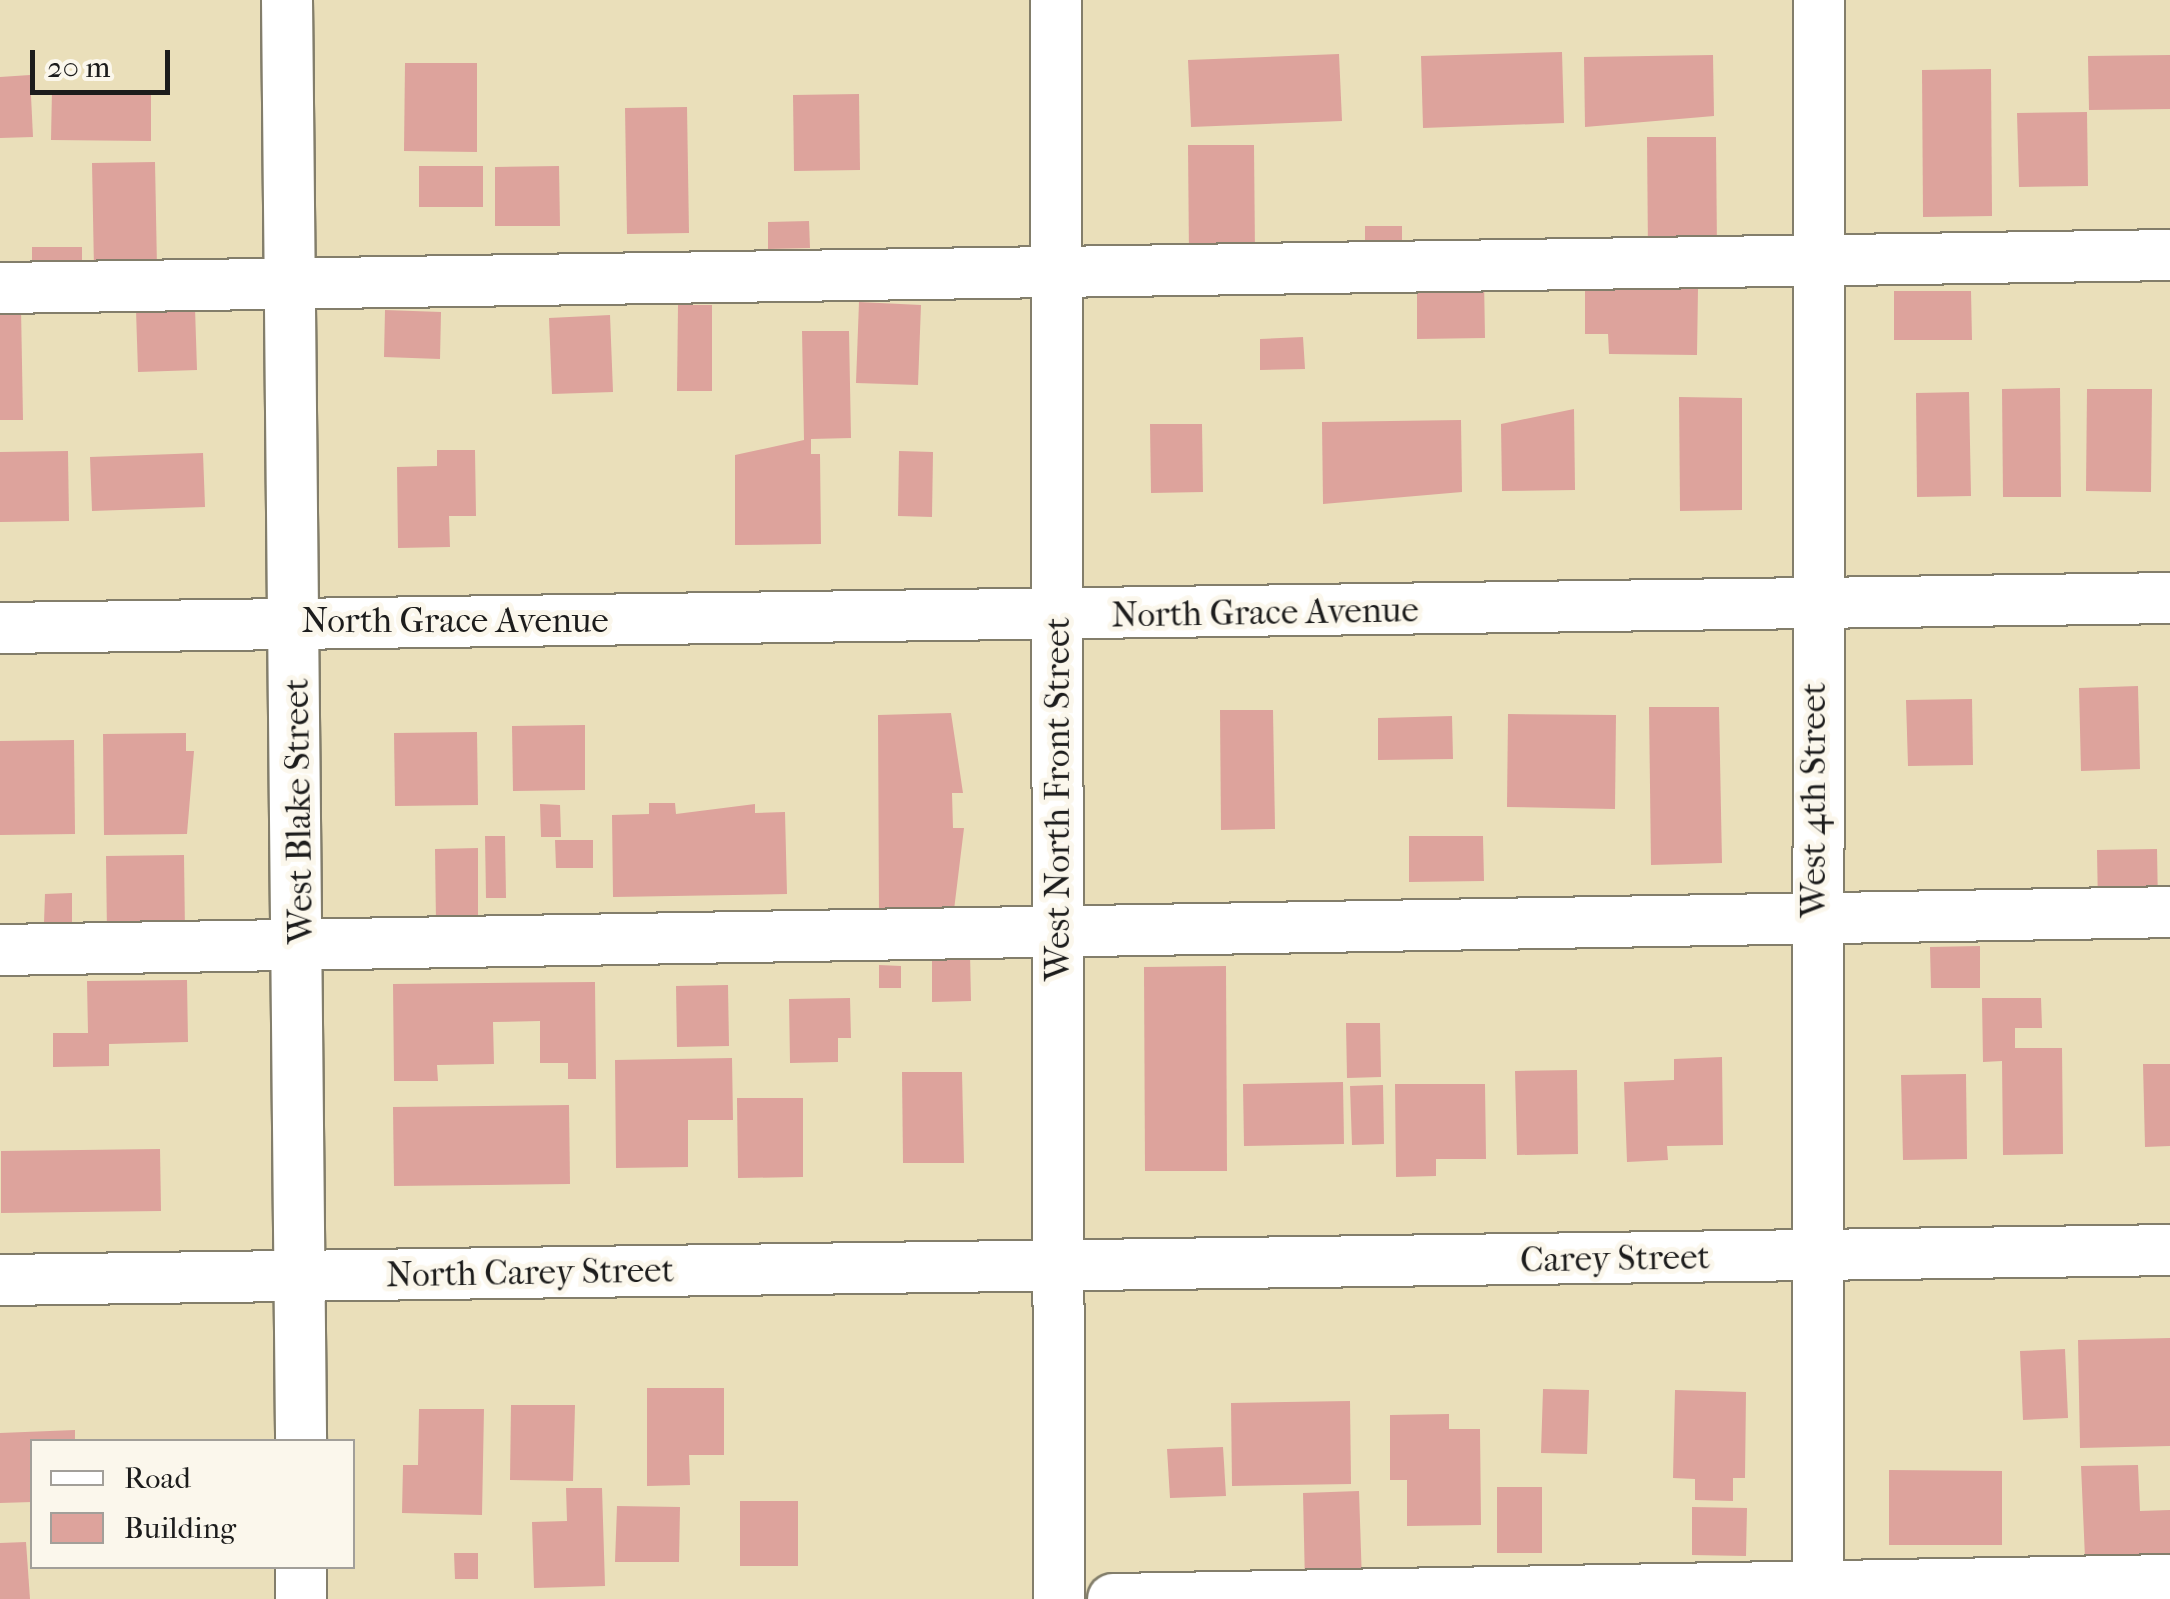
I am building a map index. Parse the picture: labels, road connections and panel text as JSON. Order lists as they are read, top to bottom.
{
  "streets": {
    "street": [
      "North Grace Avenue",
      "West North Front Street",
      "West 4th Street",
      "West Blake Street",
      "Carey Street",
      "North Carey Street"
    ]
  },
  "crossings": [
    ["North Grace Avenue", "West North Front Street"],
    ["North Grace Avenue", "West 4th Street"],
    ["North Grace Avenue", "West Blake Street"],
    ["West North Front Street", "Carey Street"],
    ["West North Front Street", "North Carey Street"],
    ["West 4th Street", "Carey Street"],
    ["West Blake Street", "North Carey Street"],
    ["Carey Street", "North Carey Street"]
  ],
  "legend": ["Road", "Building"],
  "scale_bar": "20 m"
}
